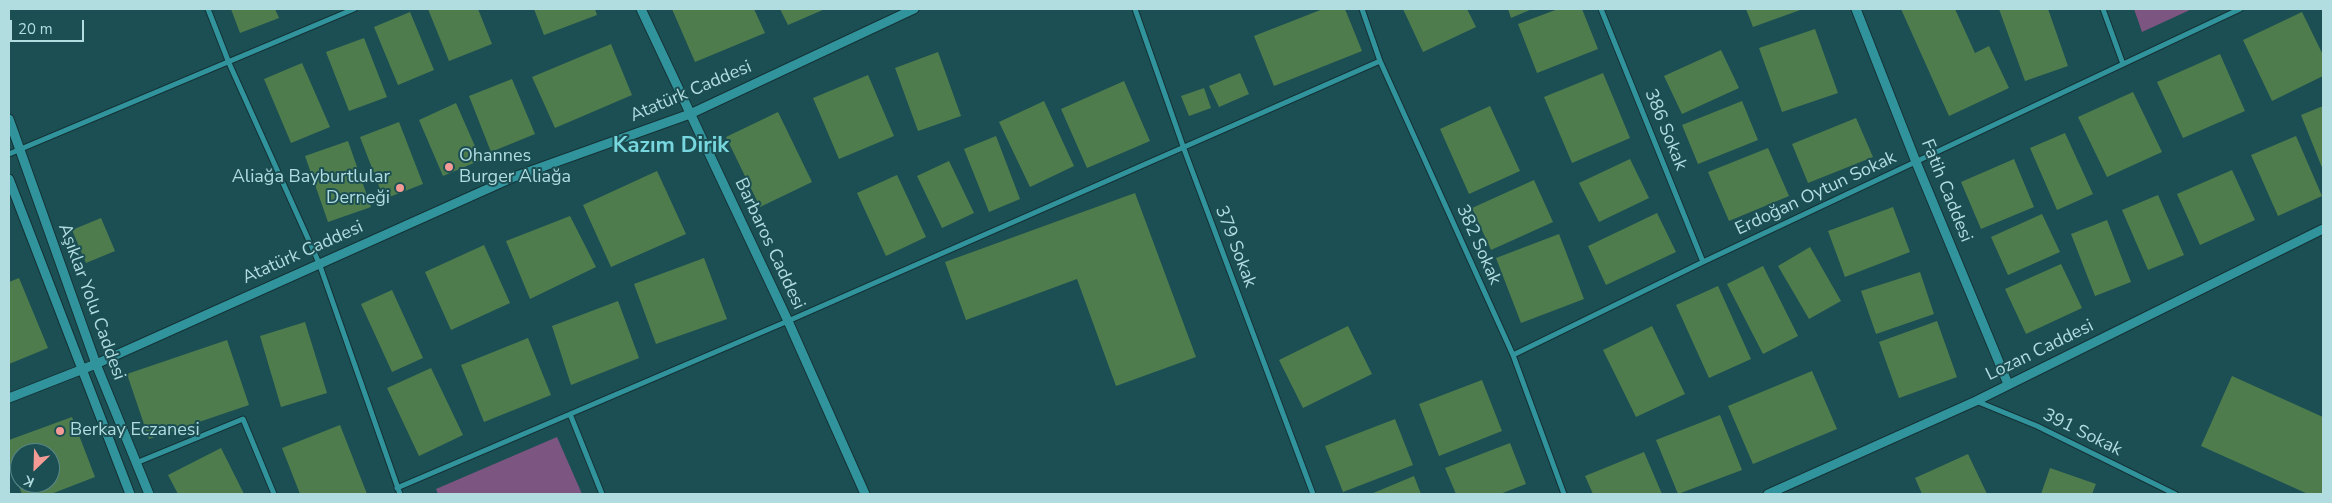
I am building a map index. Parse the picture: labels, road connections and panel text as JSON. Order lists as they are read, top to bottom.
{
  "streets": {
    "street": [
      "Atatürk Caddesi",
      "386 Sokak",
      "Fatih Caddesi",
      "Erdoğan Oytun Sokak",
      "Barbaros Caddesi",
      "382 Sokak",
      "379 Sokak",
      "Aşıklar Yolu Caddesi",
      "Lozan Caddesi",
      "391 Sokak"
    ]
  },
  "crossings": [
    ["Atatürk Caddesi", "Barbaros Caddesi"],
    ["Atatürk Caddesi", "Aşıklar Yolu Caddesi"],
    ["386 Sokak", "Erdoğan Oytun Sokak"],
    ["Fatih Caddesi", "Erdoğan Oytun Sokak"],
    ["Fatih Caddesi", "Lozan Caddesi"],
    ["Erdoğan Oytun Sokak", "382 Sokak"],
    ["Lozan Caddesi", "391 Sokak"]
  ],
  "districts": ["Kazım Dirik"],
  "places": ["Ohannes Burger Aliağa", "Aliağa Bayburtlular Derneği", "Berkay Eczanesi"],
  "scale_bar": "20 m",
  "north": "bottom left"
}
